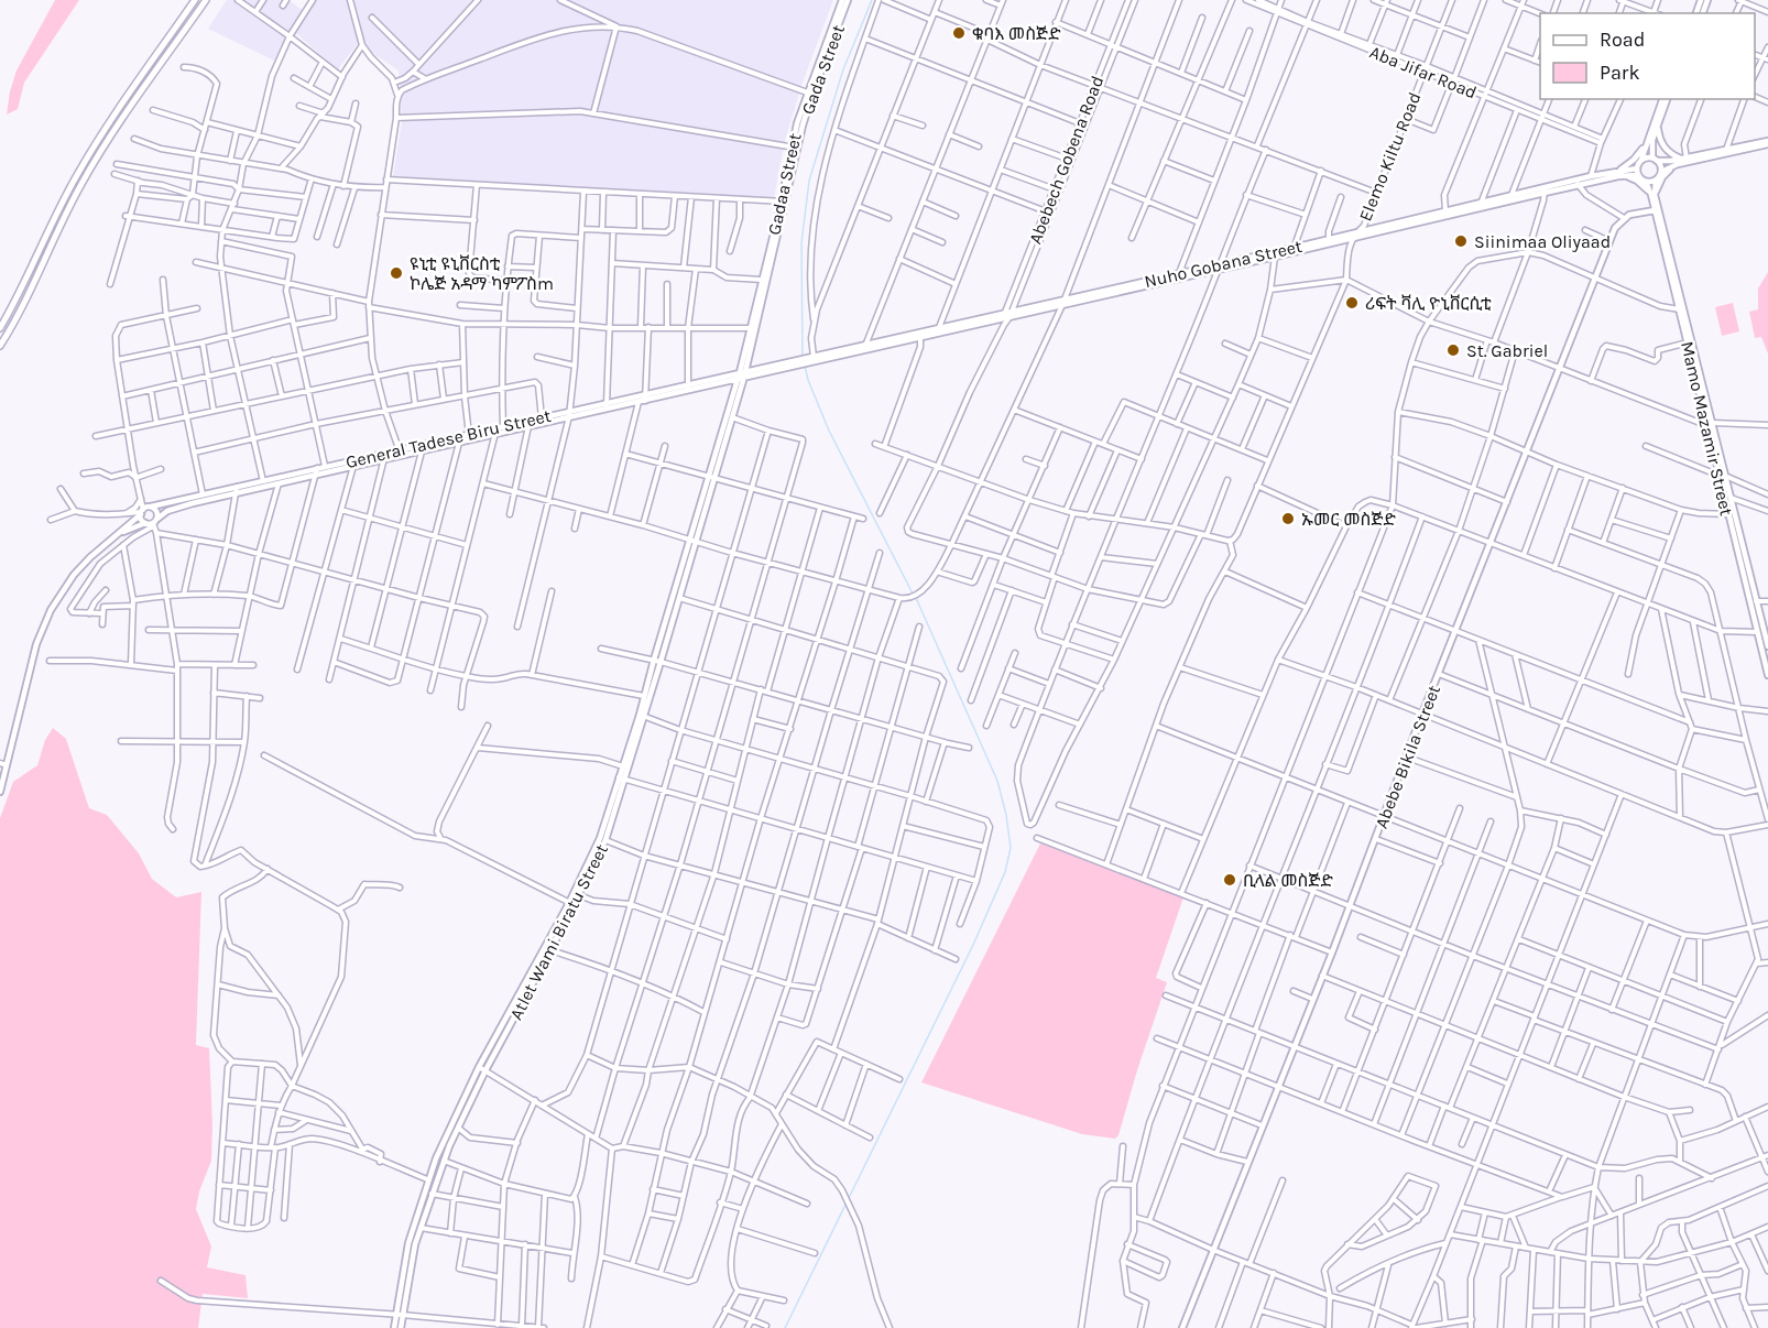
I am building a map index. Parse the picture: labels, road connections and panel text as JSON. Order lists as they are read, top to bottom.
{
  "streets": {
    "main road": [
      "Gada Street",
      "Gadaa Street",
      "Nuho Gobana Street",
      "Mamo Mazamir Street",
      "General Tadese Biru Street",
      "Abebe Bikila Street",
      "Atlet Wami Biratu Street"
    ],
    "street": ["Aba Jifar Road", "Elemo Kiltu Road", "Abebech Gobena Road"]
  },
  "crossings": [
    ["Gada Street", "Gadaa Street"],
    ["Aba Jifar Road", "Elemo Kiltu Road"],
    ["Elemo Kiltu Road", "Nuho Gobana Street"],
    ["Abebech Gobena Road", "Nuho Gobana Street"],
    ["Gadaa Street", "Nuho Gobana Street"],
    ["Gadaa Street", "General Tadese Biru Street"],
    ["Gadaa Street", "Atlet Wami Biratu Street"],
    ["Nuho Gobana Street", "Mamo Mazamir Street"],
    ["Nuho Gobana Street", "General Tadese Biru Street"],
    ["Nuho Gobana Street", "Atlet Wami Biratu Street"],
    ["General Tadese Biru Street", "Atlet Wami Biratu Street"]
  ],
  "places": [
    "ቁባእ መስጅድ",
    "Siinimaa Oliyaad",
    "ዩኒቲ ዩኒቨርስቲ ኮሌጅ አዳማ ካምፖስm",
    "ሪፍት ቫሊ ዮኒቨርሲቲ",
    "St. Gabriel",
    "ኡመር መስጅድ",
    "ቢላል መስጅድ"
  ],
  "legend": ["Road", "Park"]
}
